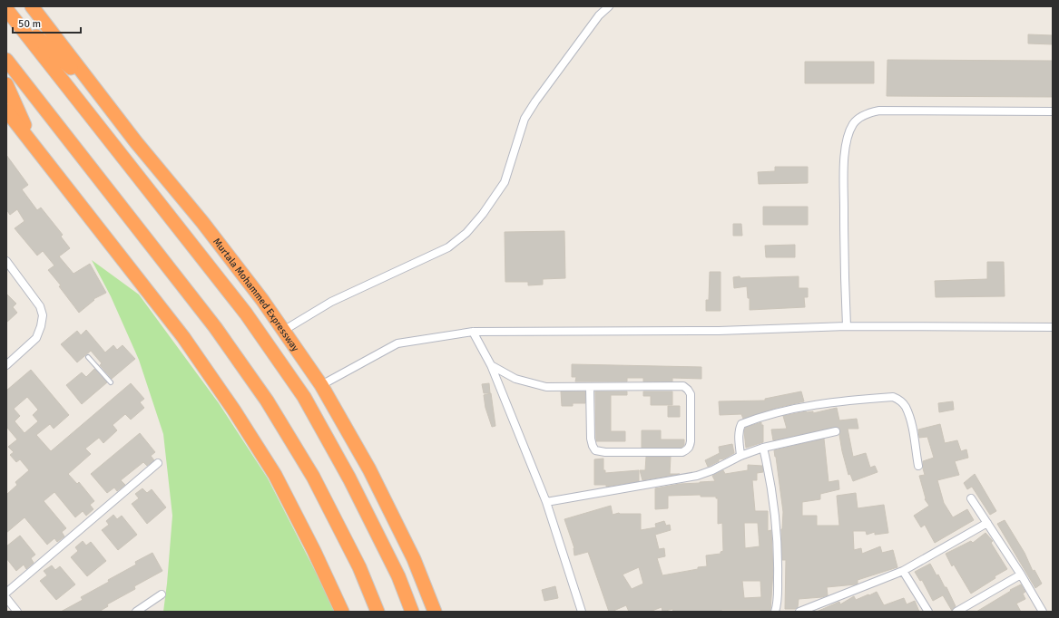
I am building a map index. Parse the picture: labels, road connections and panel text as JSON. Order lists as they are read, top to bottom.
{
  "streets": {
    "highway": ["Murtala Mohammed Expressway"]
  },
  "scale_bar": "50 m"
}
